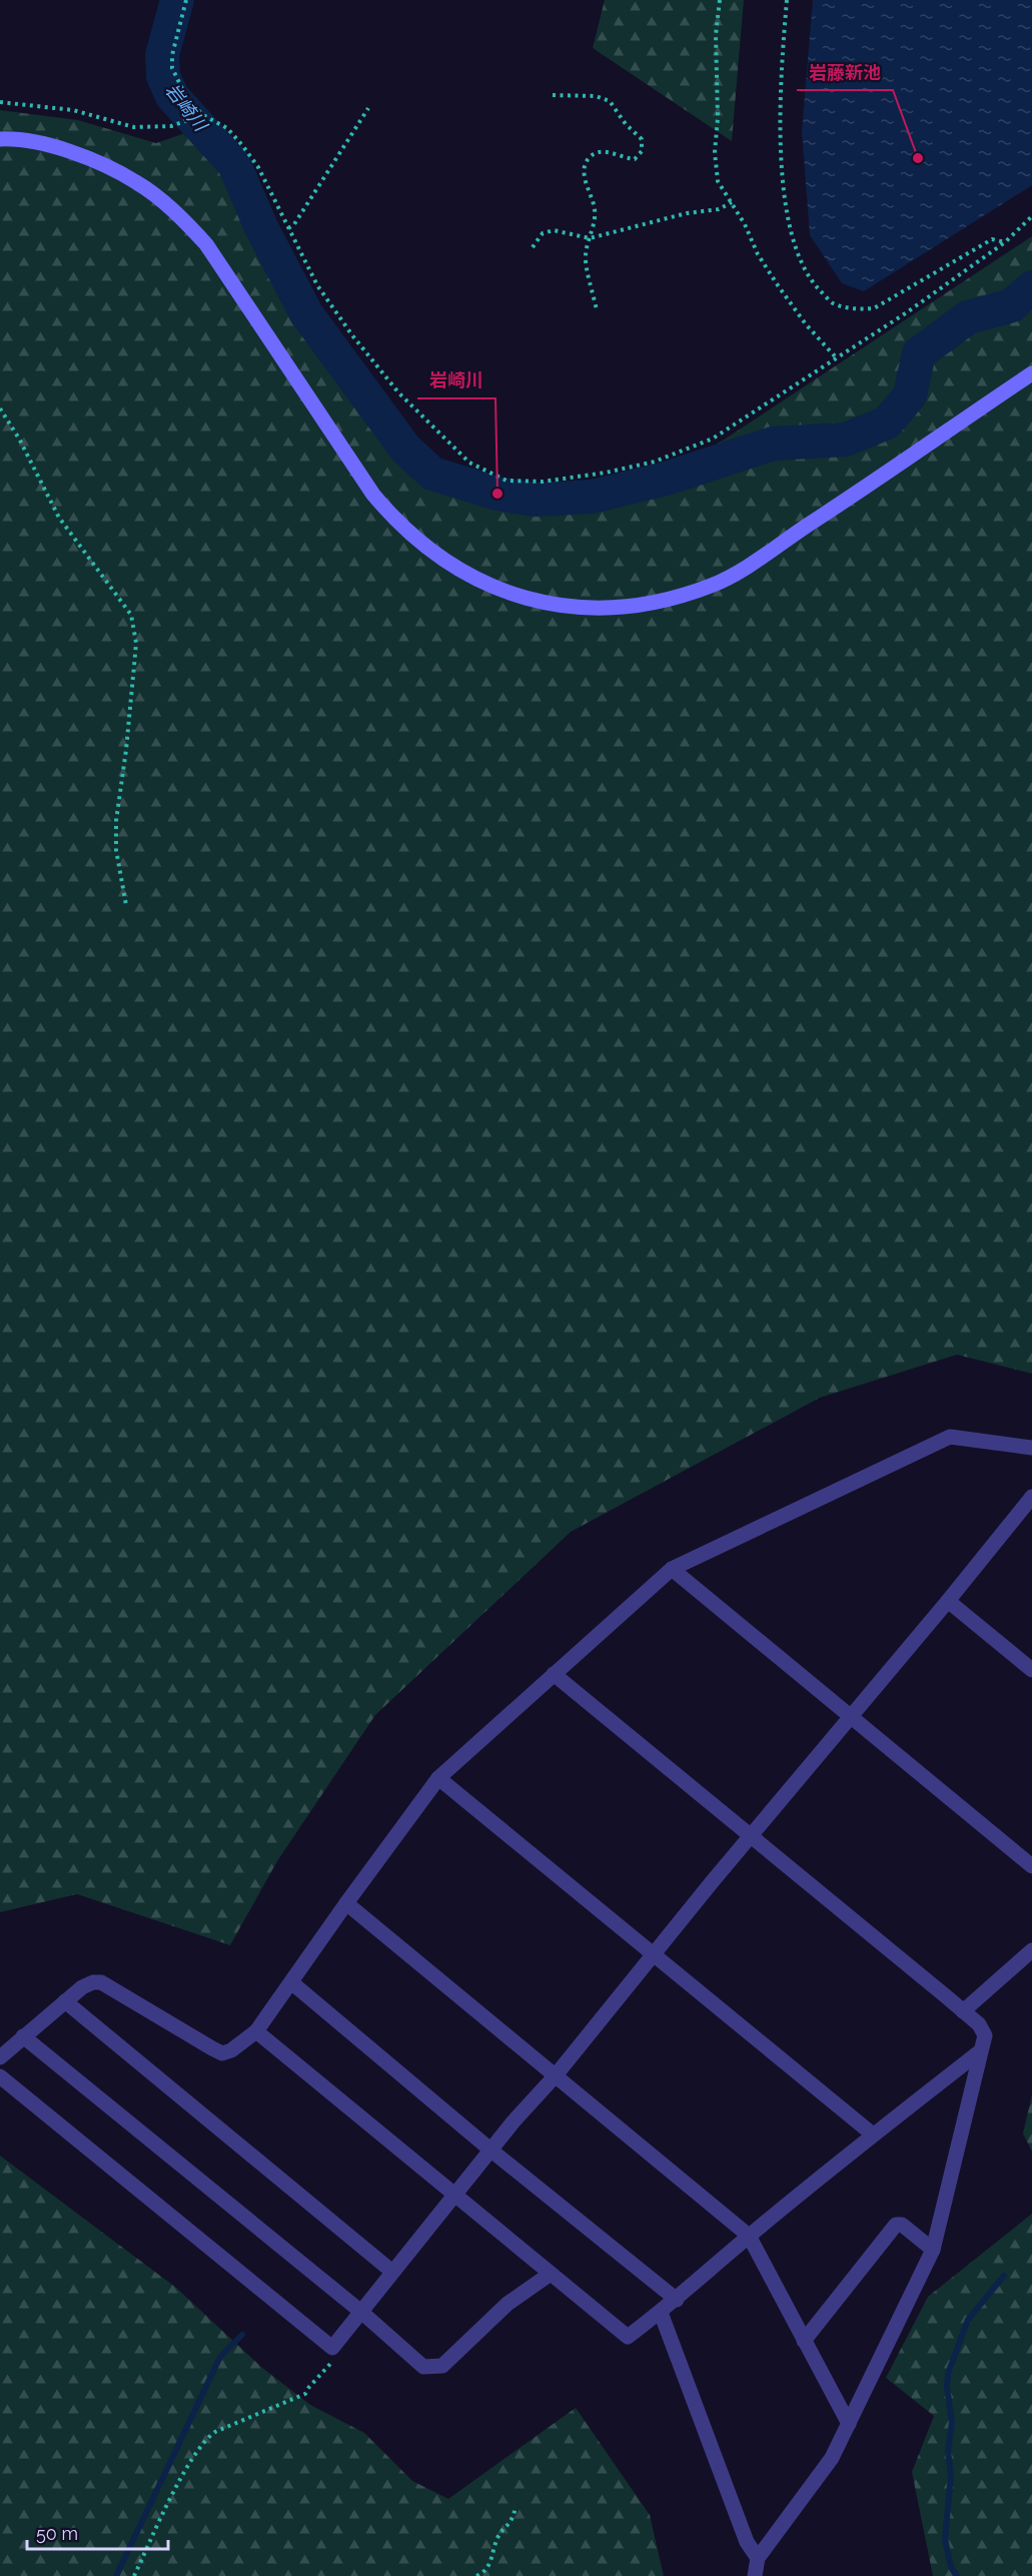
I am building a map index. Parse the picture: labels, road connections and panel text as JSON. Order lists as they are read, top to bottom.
{
  "water": ["岩崎川"],
  "places": ["岩藤新池", "岩崎川"],
  "scale_bar": "50 m"
}
